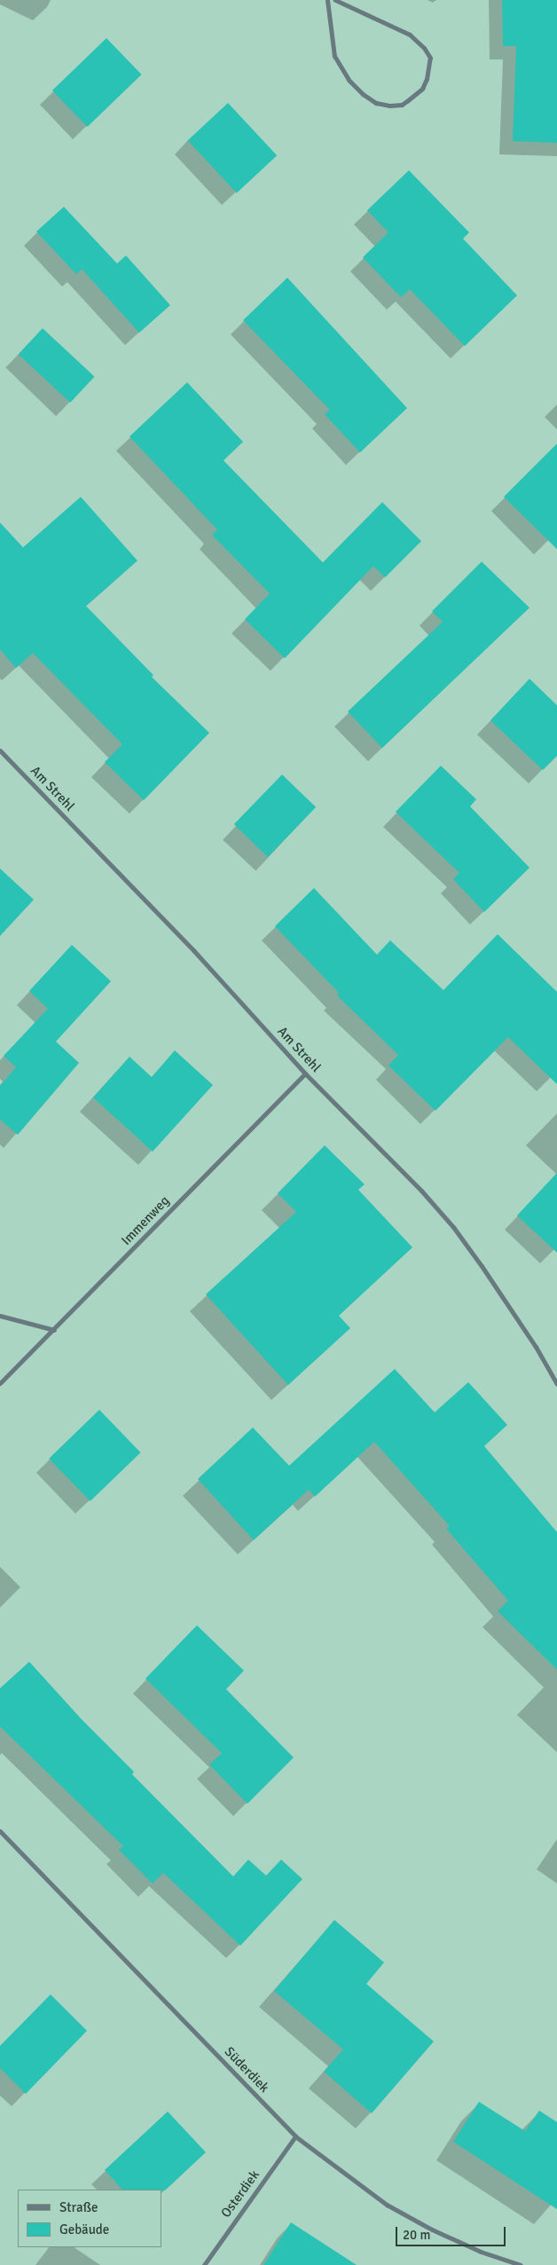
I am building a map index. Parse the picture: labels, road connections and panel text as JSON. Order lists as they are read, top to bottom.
{
  "streets": {
    "street": [
      "Am Strehl",
      "Immenweg",
      "Süderdiek",
      "Osterdiek"
    ]
  },
  "crossings": [
    ["Am Strehl", "Immenweg"],
    ["Süderdiek", "Osterdiek"]
  ],
  "legend": ["Straße", "Gebäude"],
  "scale_bar": "20 m"
}
